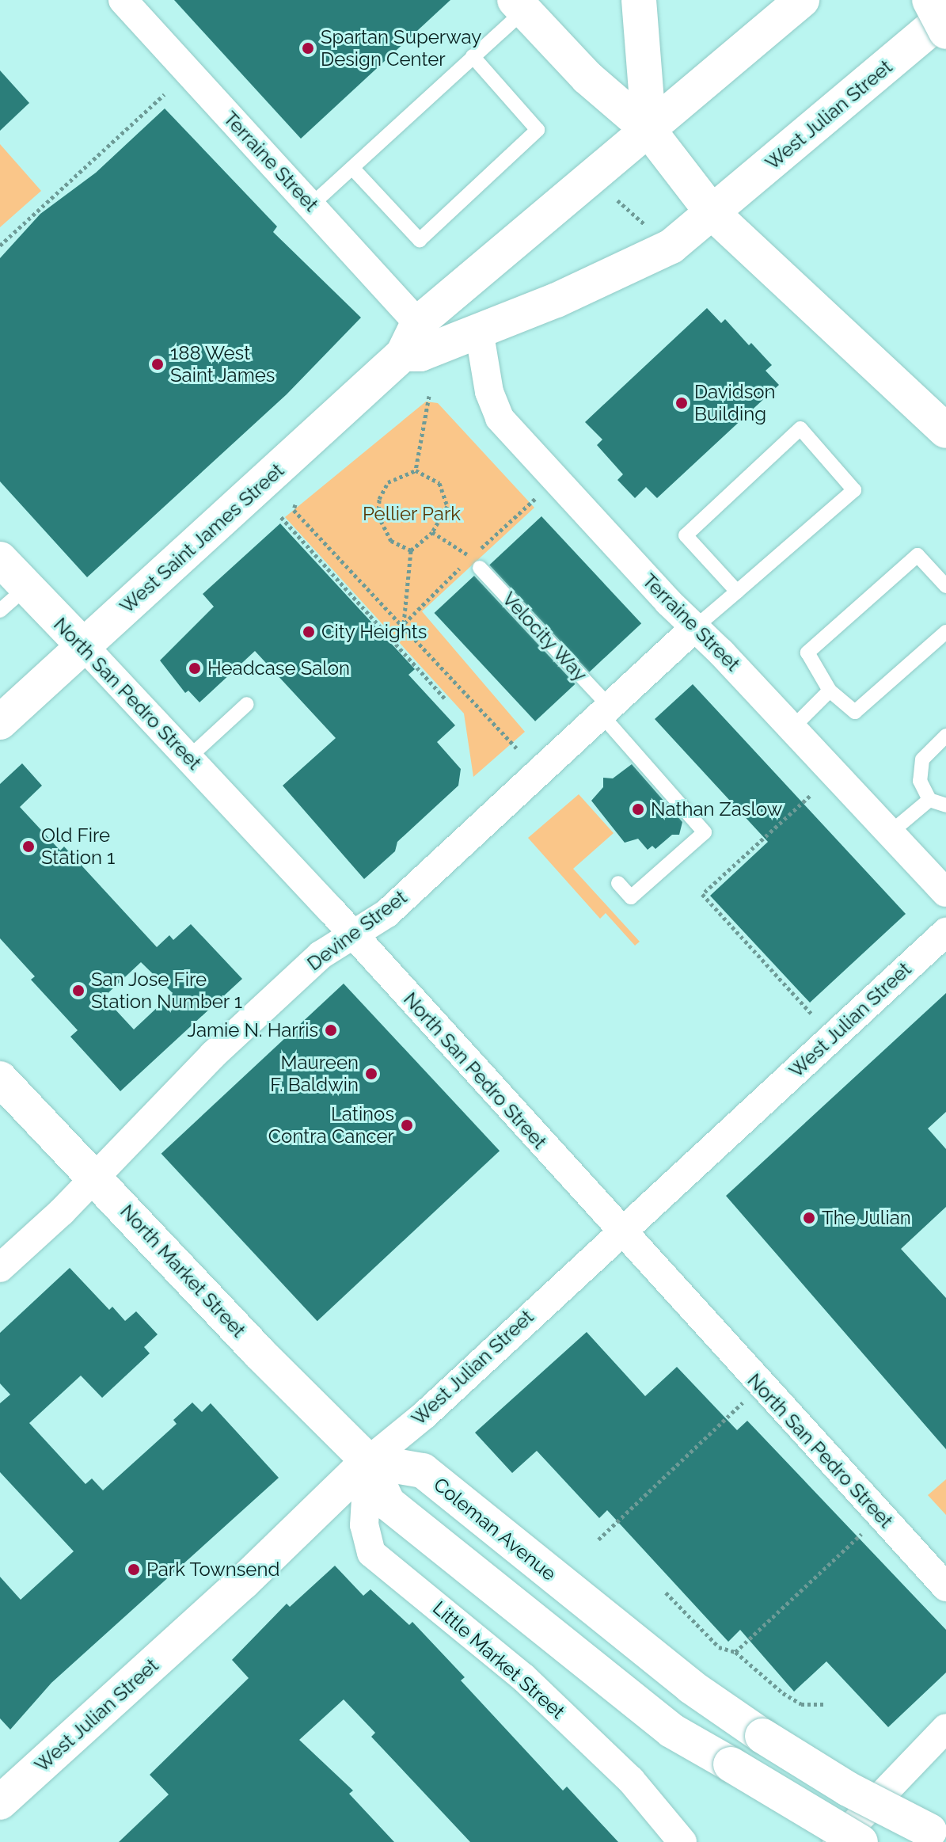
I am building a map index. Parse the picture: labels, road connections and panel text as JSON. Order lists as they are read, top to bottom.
{
  "streets": {
    "main road": [
      "West Julian Street",
      "West Saint James Street",
      "North San Pedro Street",
      "North Market Street",
      "Coleman Avenue"
    ],
    "street": ["Terraine Street", "Devine Street", "Little Market Street"],
    "lane": ["Velocity Way"]
  },
  "crossings": [
    ["West Julian Street", "North San Pedro Street"],
    ["West Julian Street", "North Market Street"],
    ["West Julian Street", "Coleman Avenue"],
    ["West Julian Street", "Little Market Street"],
    ["Terraine Street", "West Saint James Street"],
    ["Terraine Street", "Devine Street"],
    ["West Saint James Street", "North San Pedro Street"],
    ["Velocity Way", "Devine Street"],
    ["North San Pedro Street", "Devine Street"],
    ["Devine Street", "North Market Street"],
    ["North Market Street", "Coleman Avenue"],
    ["North Market Street", "Little Market Street"],
    ["Coleman Avenue", "Little Market Street"]
  ],
  "parks": ["Pellier Park"],
  "places": [
    "Spartan Superway Design Center",
    "188 West Saint James",
    "Davidson Building",
    "City Heights",
    "Headcase Salon",
    "Nathan Zaslow",
    "Old Fire Station 1",
    "San Jose Fire Station Number 1",
    "Jamie N. Harris",
    "Maureen F. Baldwin",
    "Latinos Contra Cancer",
    "The Julian",
    "Park Townsend"
  ]
}
